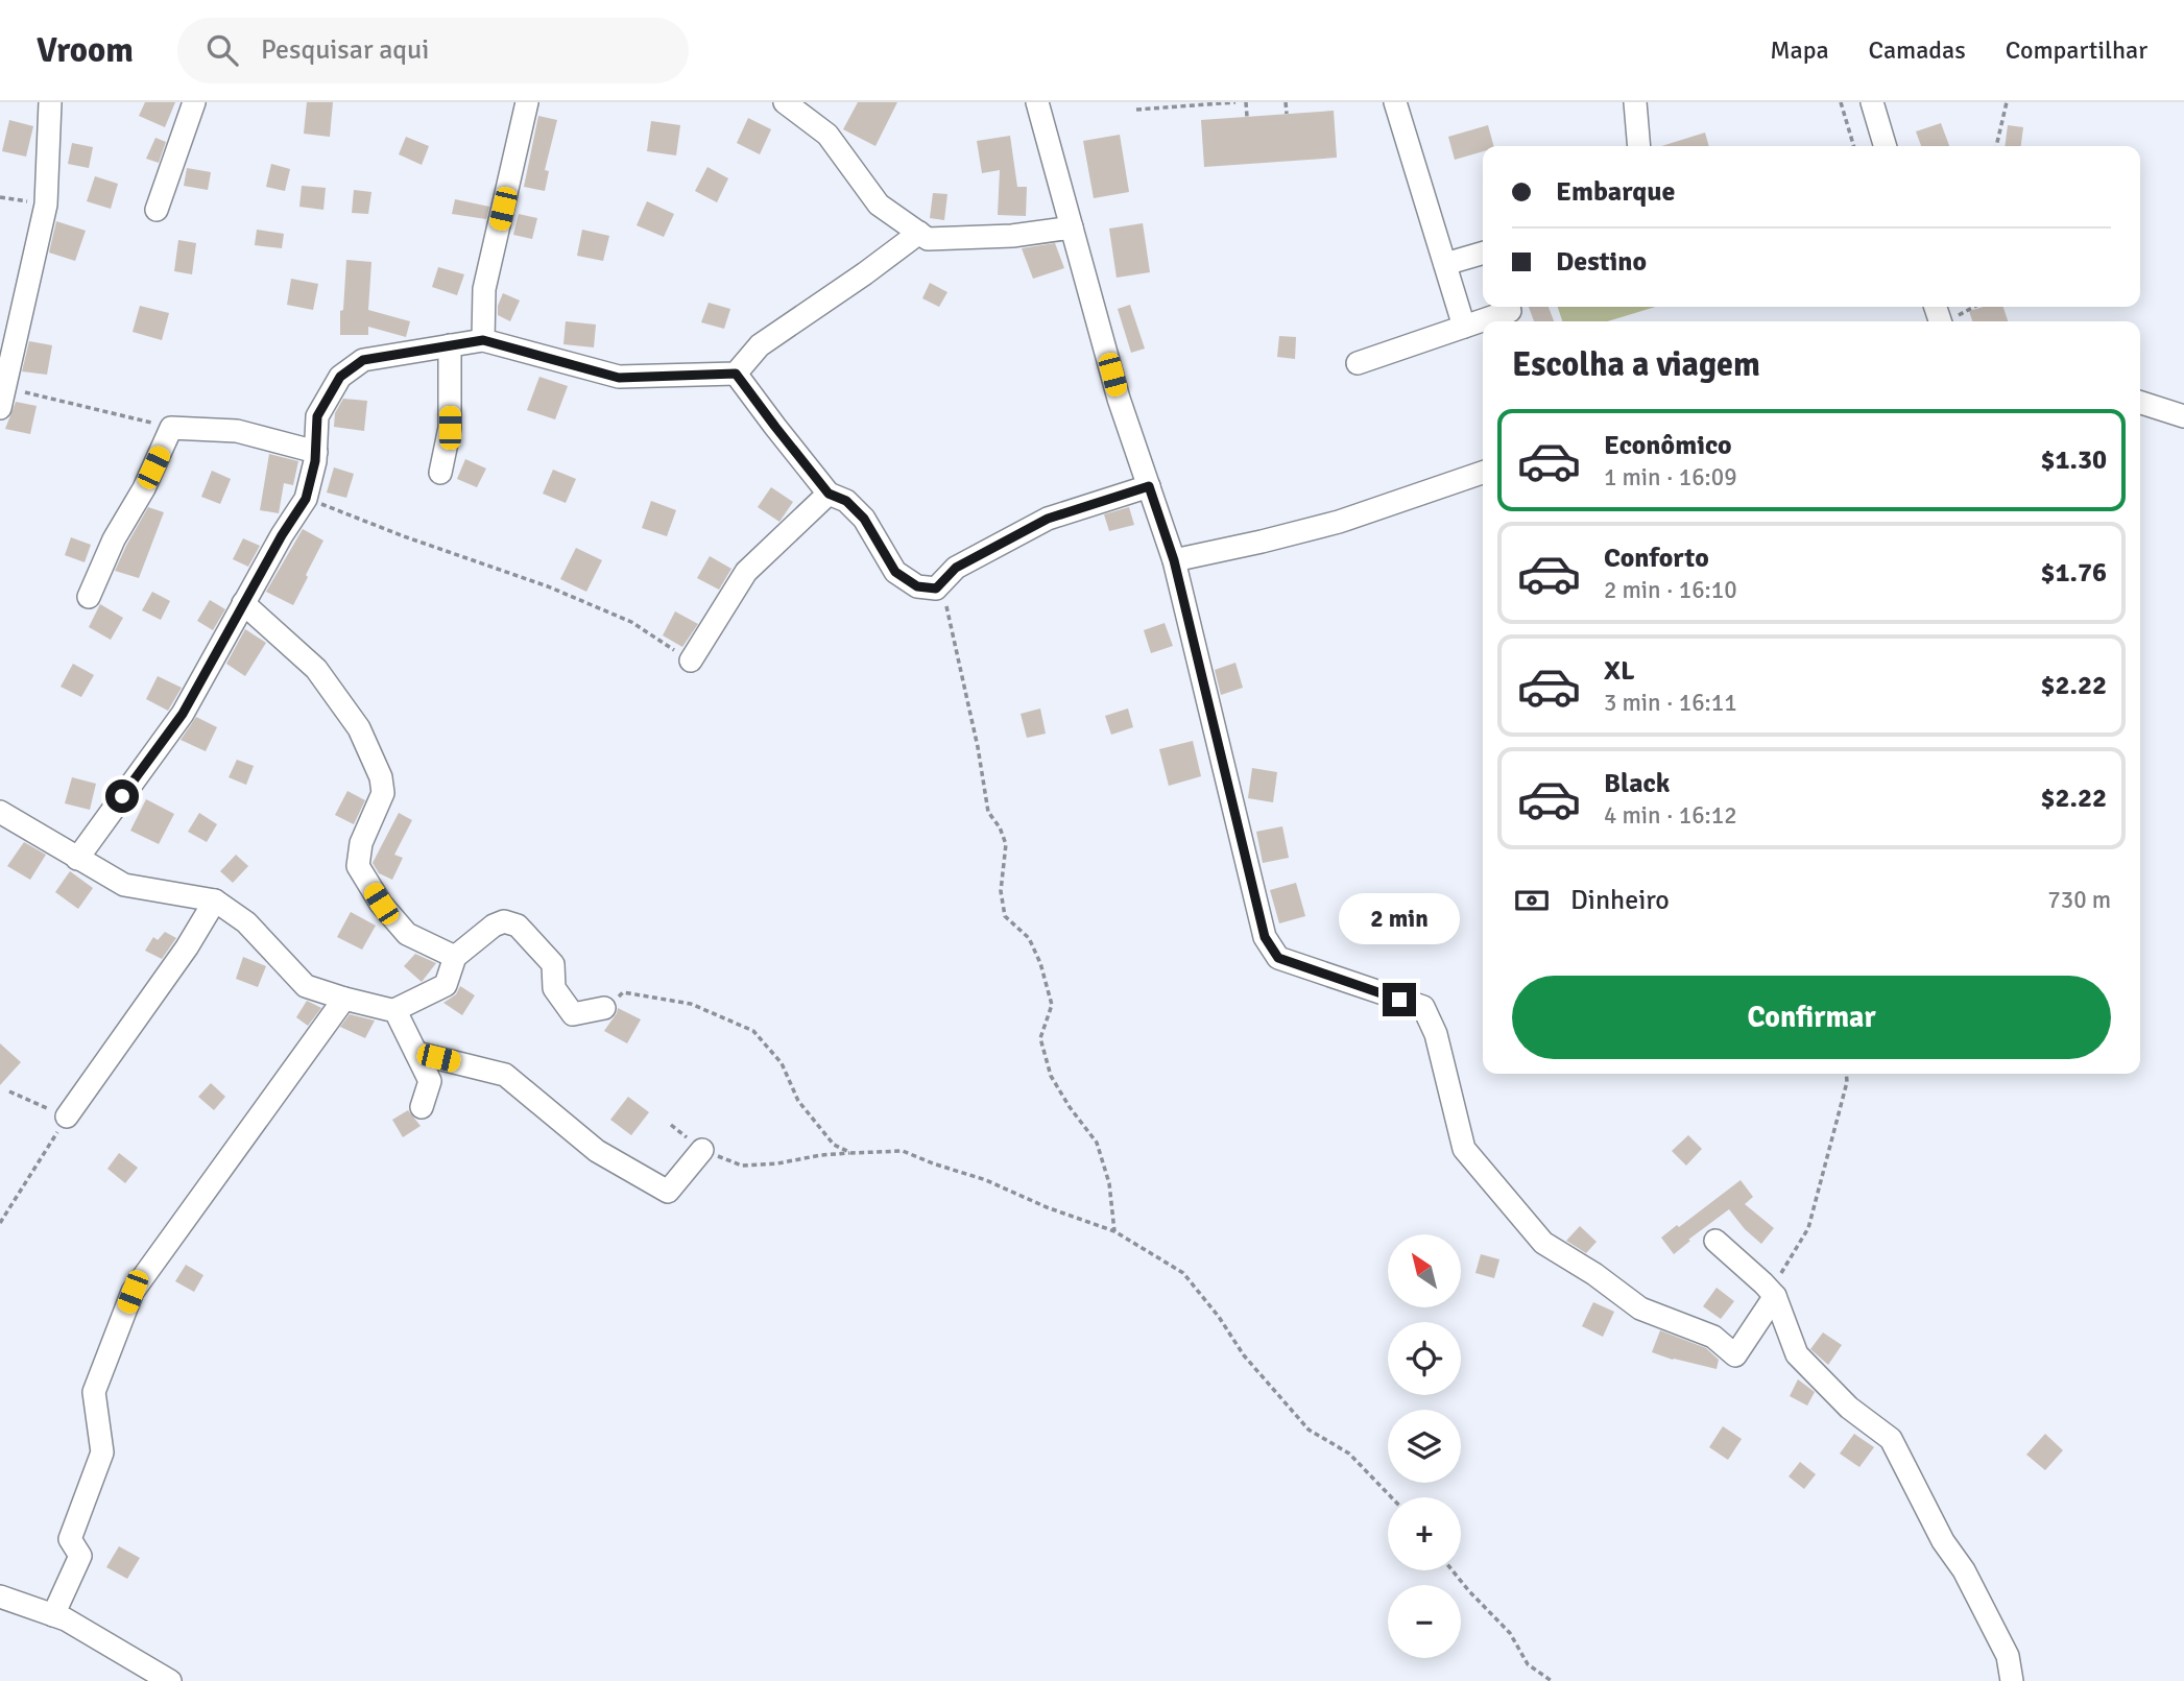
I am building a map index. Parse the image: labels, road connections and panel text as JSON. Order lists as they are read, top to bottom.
{
  "north": "top left",
  "page": {
    "header": "Vroom",
    "search": "Pesquisar aqui",
    "nav": ["Mapa", "Camadas", "Compartilhar"],
    "banner": ["Embarque", "Destino"],
    "heading": "Escolha a viagem",
    "list": [
      {
        "name": "Econômico",
        "note": "1 min · 16:09",
        "value": "$1.30"
      },
      {
        "name": "Conforto",
        "note": "2 min · 16:10",
        "value": "$1.76"
      },
      {
        "name": "XL",
        "note": "3 min · 16:11",
        "value": "$2.22"
      },
      {
        "name": "Black",
        "note": "4 min · 16:12",
        "value": "$2.22"
      }
    ],
    "pay": ["Dinheiro", "730 m"],
    "bubble": "2 min",
    "buttons": "Confirmar",
    "map_buttons": ["+", "−"]
  }
}
